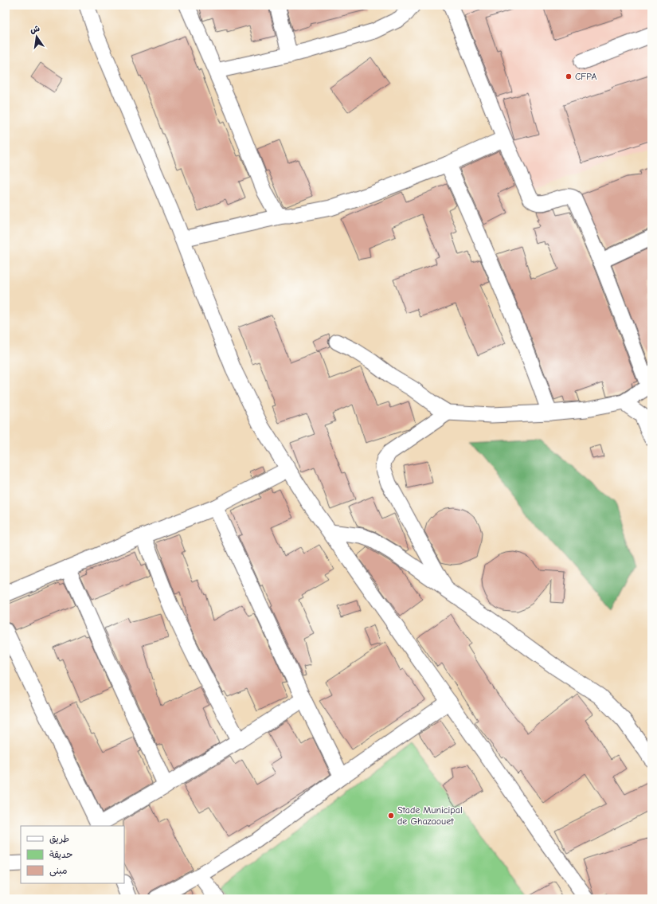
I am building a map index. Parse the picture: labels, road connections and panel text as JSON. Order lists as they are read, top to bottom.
{
  "places": ["CFPA", "Stade Municipal de Ghazaouet"],
  "legend": ["طريق", "حديقة", "مبنى"],
  "north": "top"
}
